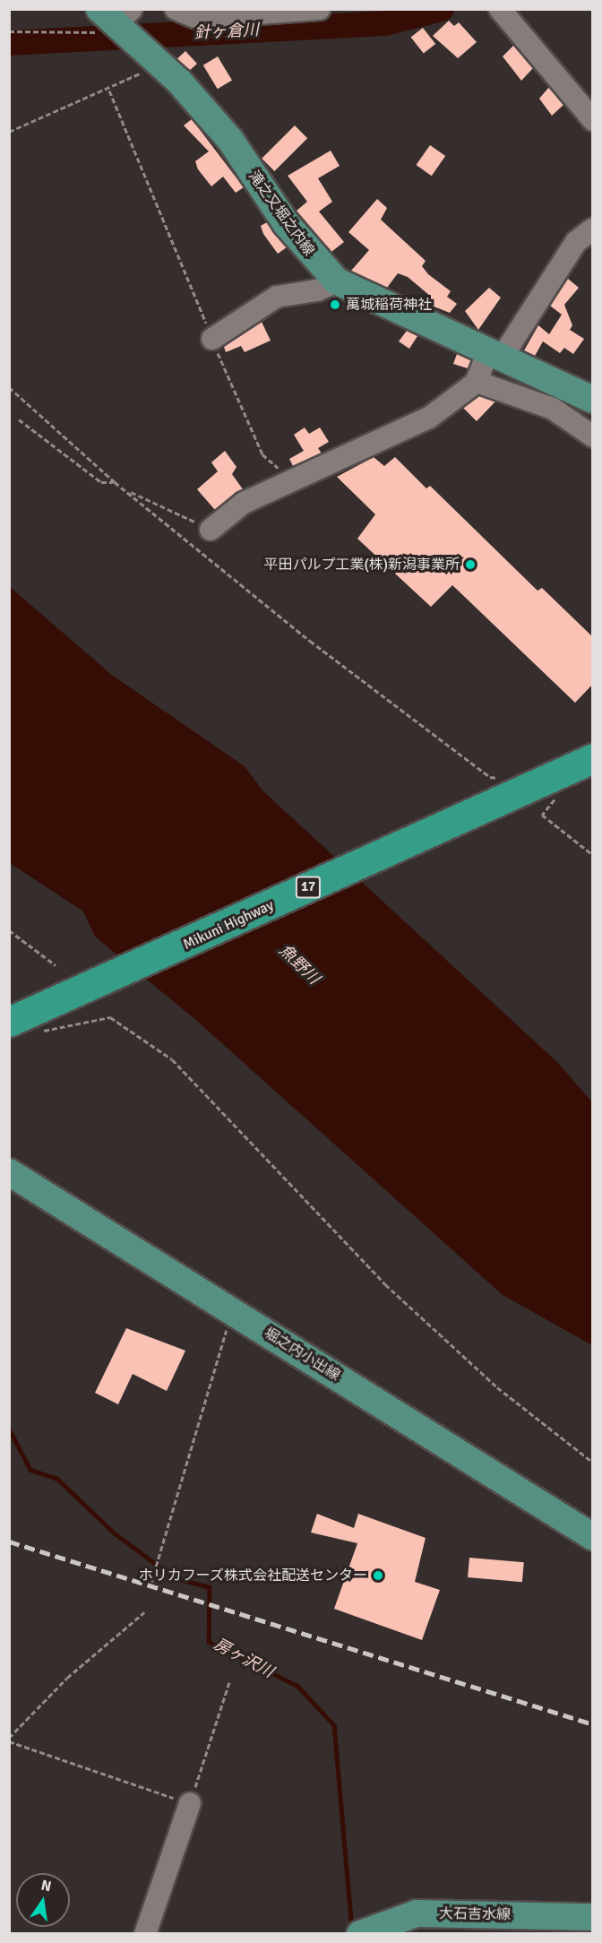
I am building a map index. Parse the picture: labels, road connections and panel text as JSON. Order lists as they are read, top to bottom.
{
  "streets": {
    "highway": ["17", "Mikuni Highway"],
    "main road": ["滝之又堀之内線", "堀之内小出線", "大石吉水線"]
  },
  "water": ["針ヶ倉川", "魚野川", "房ヶ沢川"],
  "places": ["萬城稲荷神社", "平田パルプ工業(株)新潟事業所", "ホリカフーズ株式会社配送センター"],
  "north": "top"
}
